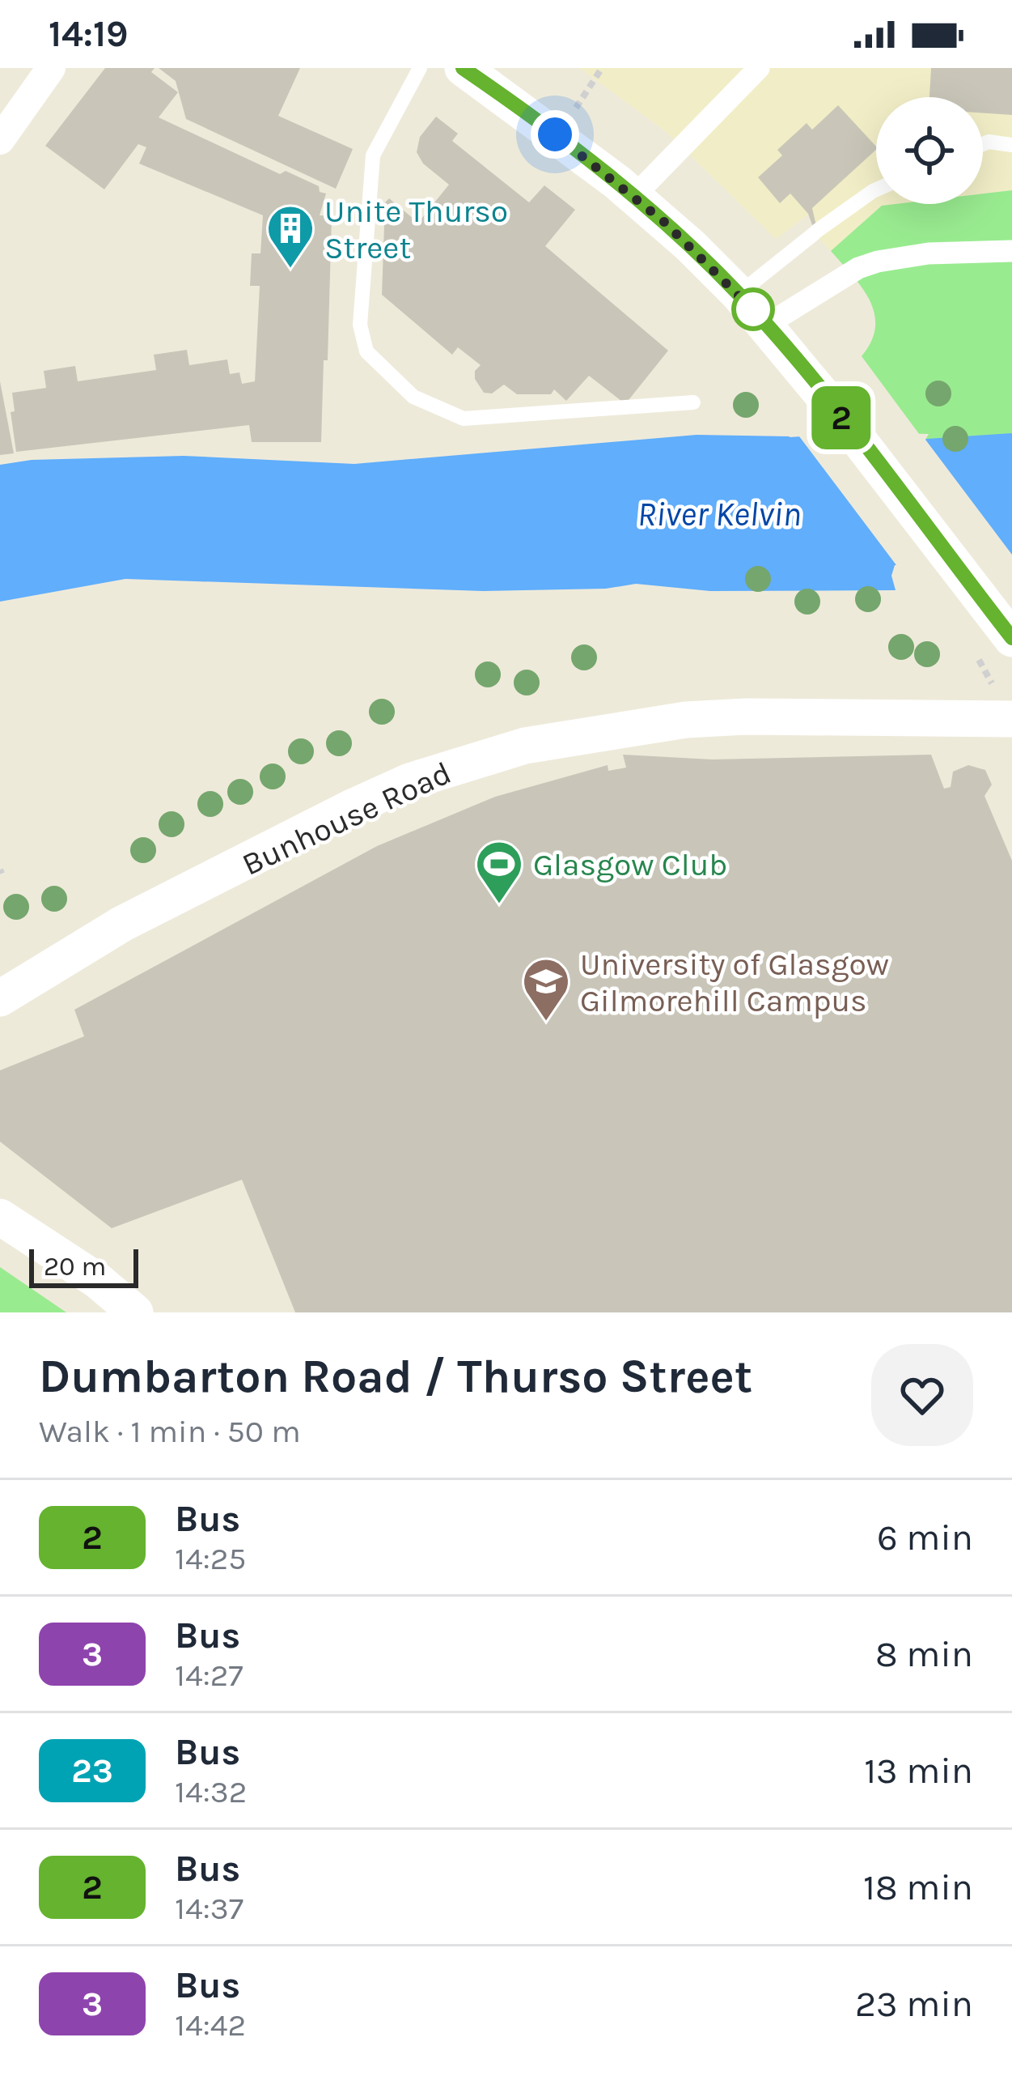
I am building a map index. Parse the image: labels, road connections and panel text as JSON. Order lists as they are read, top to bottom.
{
  "streets": {
    "street": ["Bunhouse Road"]
  },
  "water": ["River Kelvin"],
  "places": {
    "building": ["Unite Thurso Street"],
    "sports": ["Glasgow Club"],
    "school or university": ["University of Glasgow Gilmorehill Campus"]
  },
  "lines": ["bus line 2"],
  "scale_bar": "20 m",
  "page": {
    "status": "14:19",
    "on_map": "2",
    "scale": "20 m",
    "heading": ["Dumbarton Road / Thurso Street", "Walk · 1 min · 50 m"],
    "list": [
      {
        "mark": "2",
        "name": "Bus",
        "note": "14:25",
        "value": "6 min"
      },
      {
        "mark": "3",
        "name": "Bus",
        "note": "14:27",
        "value": "8 min"
      },
      {
        "mark": "23",
        "name": "Bus",
        "note": "14:32",
        "value": "13 min"
      },
      {
        "mark": "2",
        "name": "Bus",
        "note": "14:37",
        "value": "18 min"
      },
      {
        "mark": "3",
        "name": "Bus",
        "note": "14:42",
        "value": "23 min"
      }
    ]
  }
}
